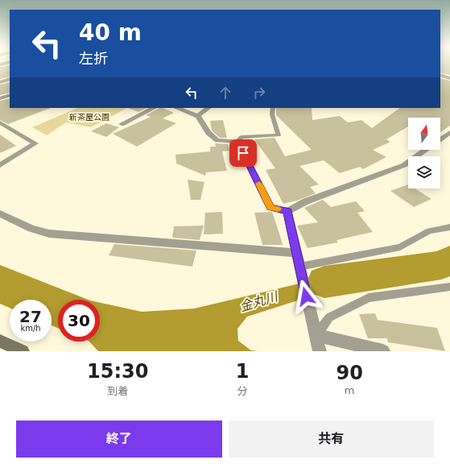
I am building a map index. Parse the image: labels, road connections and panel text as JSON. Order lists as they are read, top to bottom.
{
  "water": ["金丸川"],
  "parks": ["新茶屋公園"],
  "north": "top",
  "page": {
    "turn": ["40 m", "左折"],
    "speed": "27 km/h",
    "limit": "30",
    "eta": [
      "15:30",
      "到着",
      "1",
      "分",
      "90",
      "m"
    ],
    "buttons": ["終了", "共有"]
  }
}
